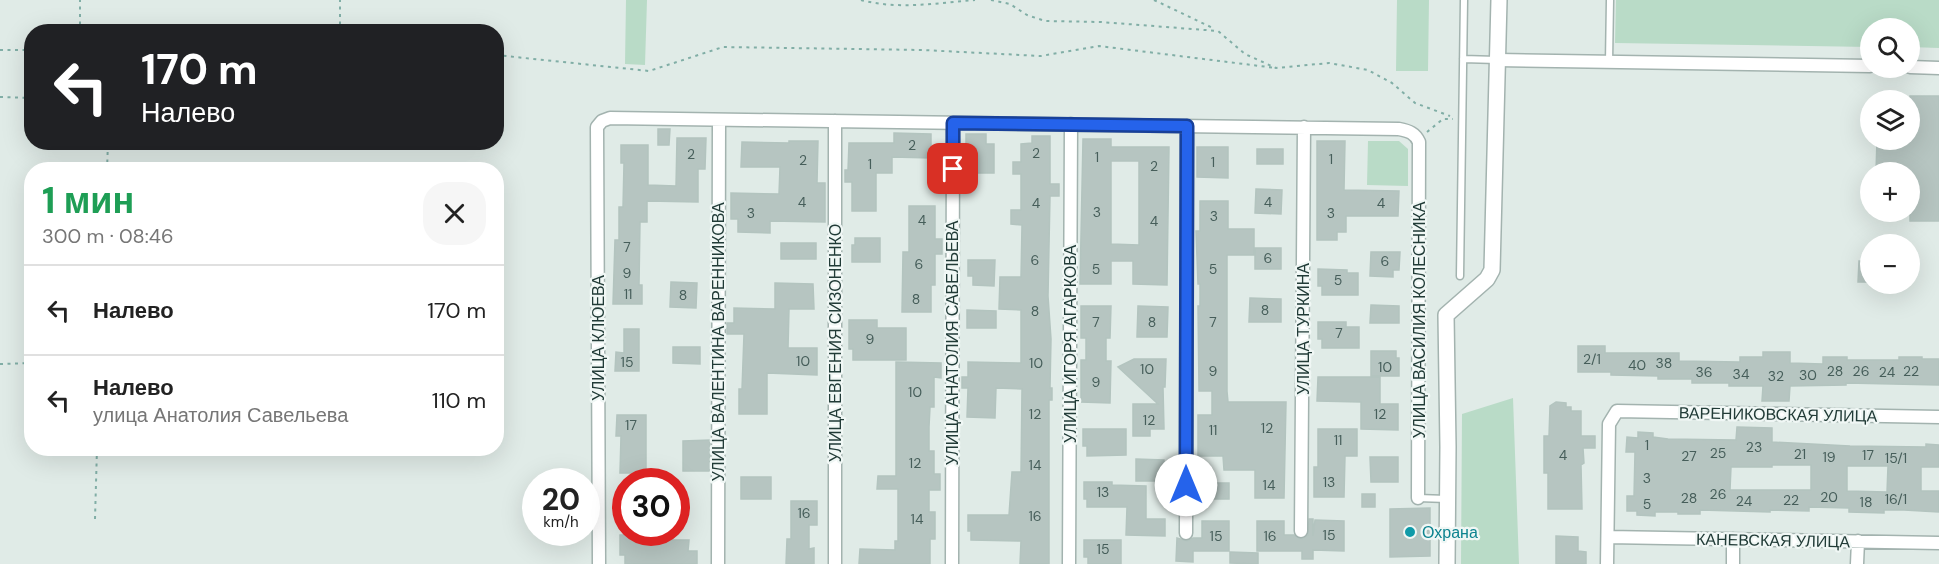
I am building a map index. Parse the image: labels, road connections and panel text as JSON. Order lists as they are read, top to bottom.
{
  "streets": {
    "street": [
      "УЛИЦА ВАСИЛИЯ КОЛЕСНИКА",
      "УЛИЦА ТУРКИНА",
      "УЛИЦА КЛЮЕВА",
      "УЛИЦА ВАЛЕНТИНА ВАРЕННИКОВА",
      "УЛИЦА ЕВГЕНИЯ СИЗОНЕНКО",
      "УЛИЦА АНАТОЛИЯ САВЕЛЬЕВА",
      "УЛИЦА ИГОРЯ АГАРКОВА",
      "ВАРЕНИКОВСКАЯ УЛИЦА",
      "КАНЕВСКАЯ УЛИЦА"
    ]
  },
  "crossings": [
    ["УЛИЦА КЛЮЕВА", "УЛИЦА ВАЛЕНТИНА ВАРЕННИКОВА"],
    ["ВАРЕНИКОВСКАЯ УЛИЦА", "КАНЕВСКАЯ УЛИЦА"]
  ],
  "places": ["Охрана"],
  "house_numbers": [
    "2",
    "2",
    "2",
    "1",
    "1",
    "2",
    "1",
    "1",
    "2",
    "4",
    "4",
    "4",
    "4",
    "3",
    "3",
    "3",
    "3",
    "4",
    "4",
    "7",
    "6",
    "6",
    "6",
    "6",
    "5",
    "5",
    "9",
    "5",
    "11",
    "8",
    "8",
    "8",
    "8",
    "7",
    "8",
    "7",
    "7",
    "9",
    "2/1",
    "10",
    "15",
    "10",
    "38",
    "40",
    "10",
    "10",
    "9",
    "28",
    "26",
    "22",
    "36",
    "24",
    "34",
    "30",
    "32",
    "9",
    "10",
    "12",
    "12",
    "12",
    "17",
    "12",
    "11",
    "11",
    "1",
    "23",
    "25",
    "21",
    "4",
    "17",
    "27",
    "19",
    "15/1",
    "12",
    "14",
    "3",
    "13",
    "14",
    "13",
    "26",
    "20",
    "28",
    "16/1",
    "22",
    "24",
    "18",
    "5",
    "16",
    "16",
    "14",
    "15",
    "15",
    "16",
    "15"
  ],
  "page": {
    "map_buttons": ["+", "−"],
    "turn": ["170 m", "Налево"],
    "heading": ["1 мин", "300 m · 08:46"],
    "list": [
      {
        "name": "Налево",
        "value": "170 m"
      },
      {
        "name": "Налево",
        "note": "улица Анатолия Савельева",
        "value": "110 m"
      }
    ],
    "speed": "20 km/h",
    "limit": "30"
  }
}
